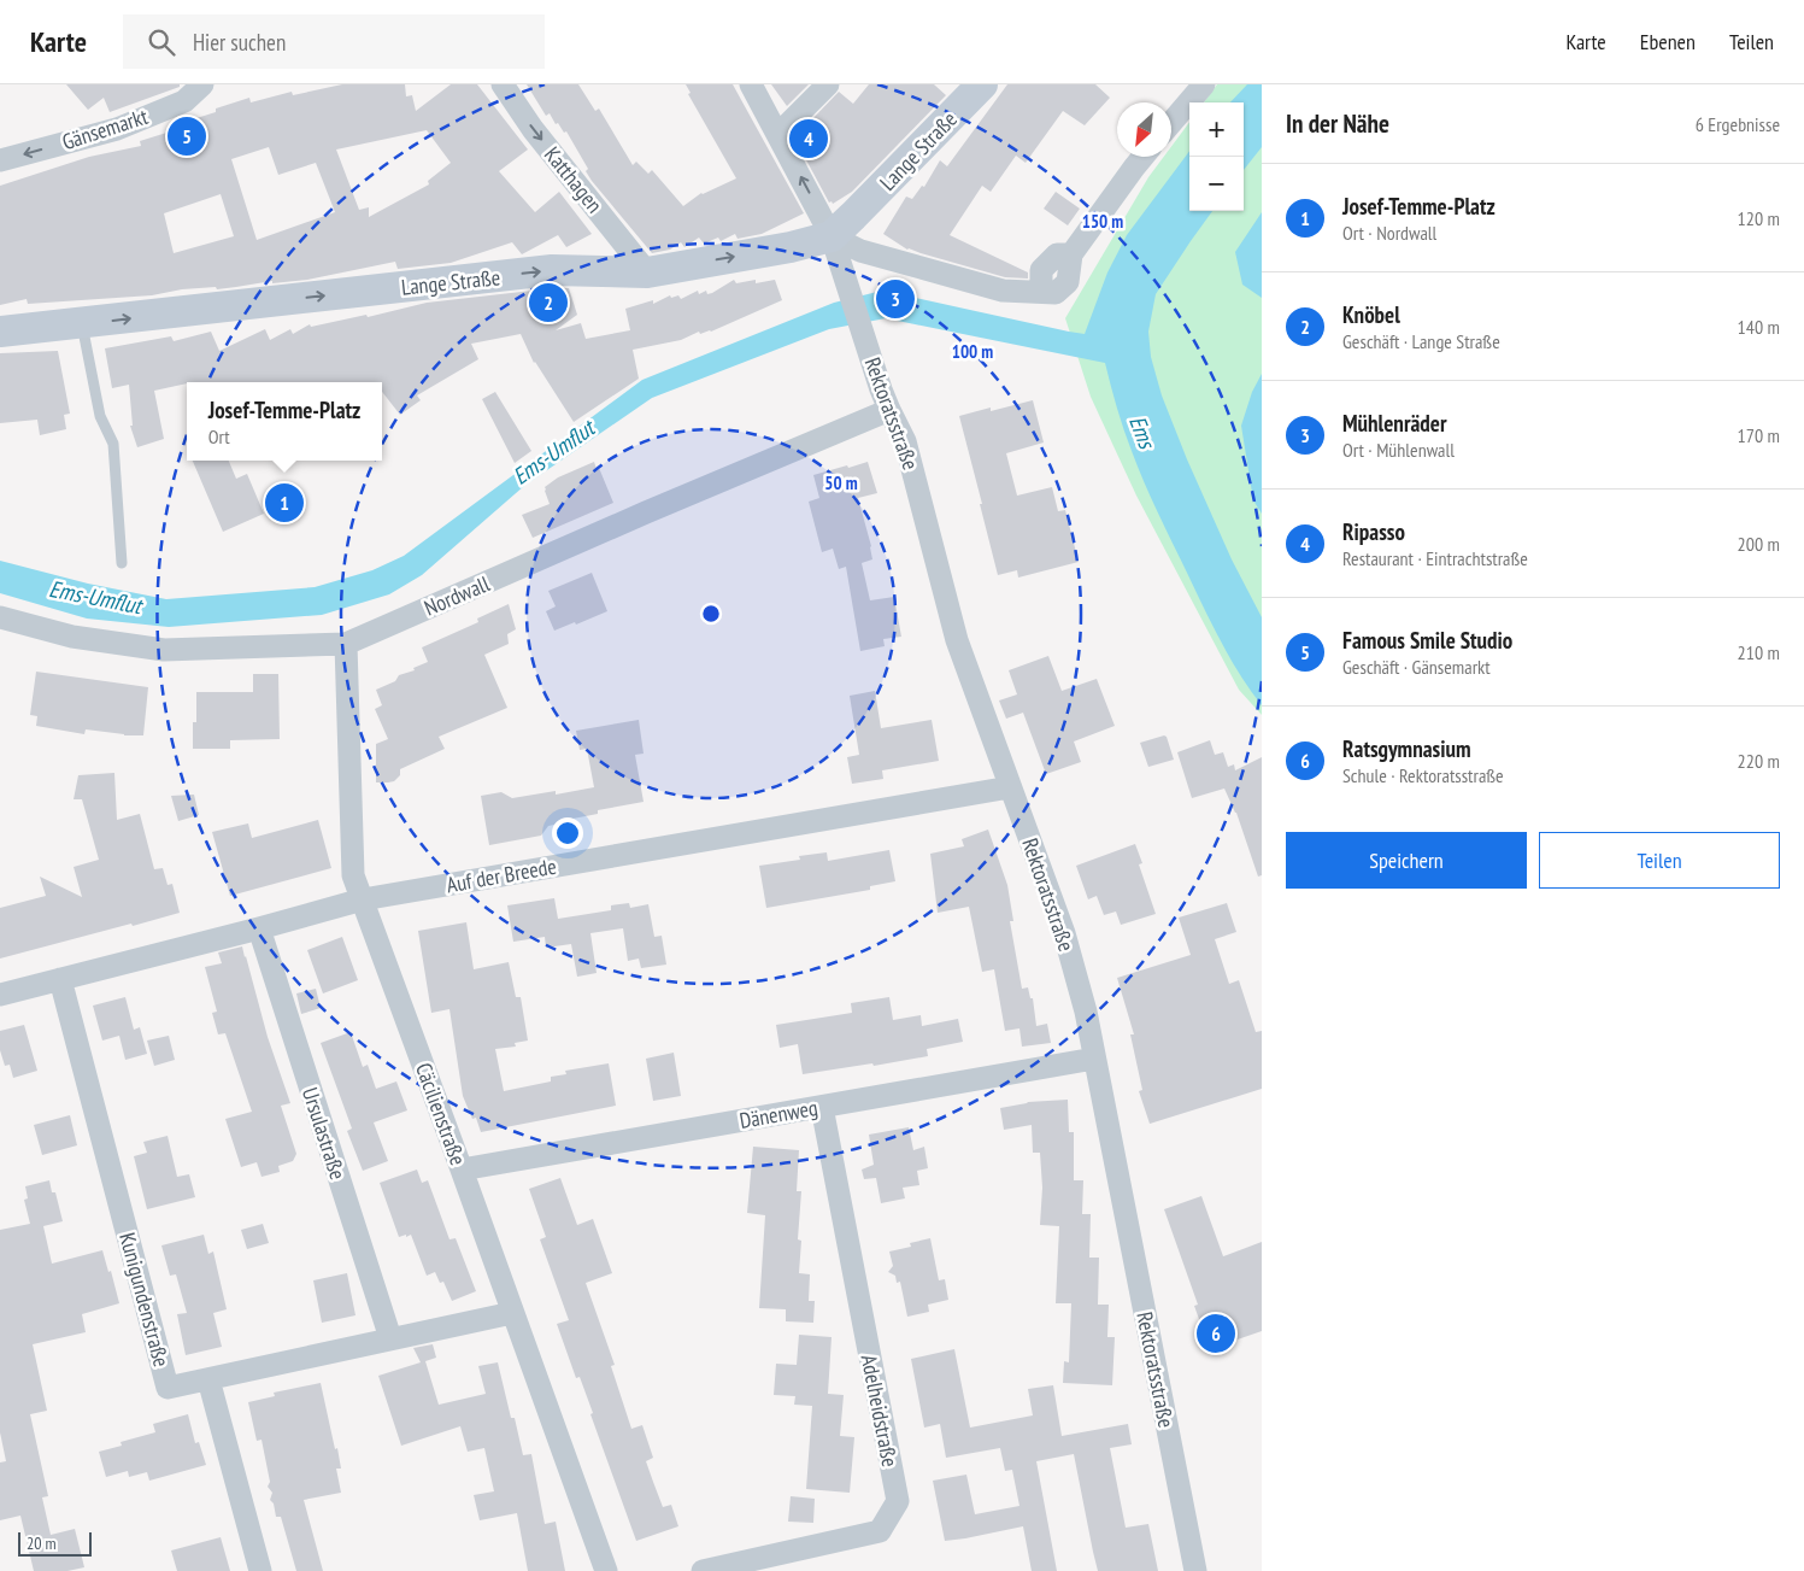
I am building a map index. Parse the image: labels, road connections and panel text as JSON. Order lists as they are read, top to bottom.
{
  "streets": {
    "street": [
      "Gänsemarkt",
      "Lange Straße",
      "Katthagen",
      "Rektoratsstraße",
      "Nordwall",
      "Auf der Breede",
      "Cäcilienstraße",
      "Dänenweg",
      "Ursulastraße",
      "Kunigundenstraße",
      "Adelheidstraße"
    ]
  },
  "crossings": [
    ["Lange Straße", "Katthagen"],
    ["Lange Straße", "Rektoratsstraße"],
    ["Rektoratsstraße", "Nordwall"],
    ["Rektoratsstraße", "Auf der Breede"],
    ["Rektoratsstraße", "Dänenweg"],
    ["Nordwall", "Cäcilienstraße"],
    ["Auf der Breede", "Cäcilienstraße"],
    ["Auf der Breede", "Ursulastraße"],
    ["Auf der Breede", "Kunigundenstraße"],
    ["Cäcilienstraße", "Dänenweg"],
    ["Dänenweg", "Adelheidstraße"]
  ],
  "one_way": ["Gänsemarkt", "Lange Straße", "Katthagen"],
  "water": ["Ems", "Ems-Umflut"],
  "scale_bar": "20 m",
  "north": "bottom left",
  "page": {
    "header": "Karte",
    "search": "Hier suchen",
    "nav": ["Karte", "Ebenen", "Teilen"],
    "heading": ["In der Nähe", "6 Ergebnisse"],
    "map_buttons": ["+", "−"],
    "pins": [
      "5",
      "4",
      "3",
      "2",
      "1",
      "6"
    ],
    "list": [
      {
        "mark": "1",
        "name": "Josef-Temme-Platz",
        "note": "Ort · Nordwall",
        "value": "120 m"
      },
      {
        "mark": "2",
        "name": "Knöbel",
        "note": "Geschäft · Lange Straße",
        "value": "140 m"
      },
      {
        "mark": "3",
        "name": "Mühlenräder",
        "note": "Ort · Mühlenwall",
        "value": "170 m"
      },
      {
        "mark": "4",
        "name": "Ripasso",
        "note": "Restaurant · Eintrachtstraße",
        "value": "200 m"
      },
      {
        "mark": "5",
        "name": "Famous Smile Studio",
        "note": "Geschäft · Gänsemarkt",
        "value": "210 m"
      },
      {
        "mark": "6",
        "name": "Ratsgymnasium",
        "note": "Schule · Rektoratsstraße",
        "value": "220 m"
      }
    ],
    "popup": ["Josef-Temme-Platz", "Ort"],
    "buttons": ["Speichern", "Teilen"],
    "scale": "20 m"
  },
  "rings": ["150 m", "100 m", "50 m"]
}
